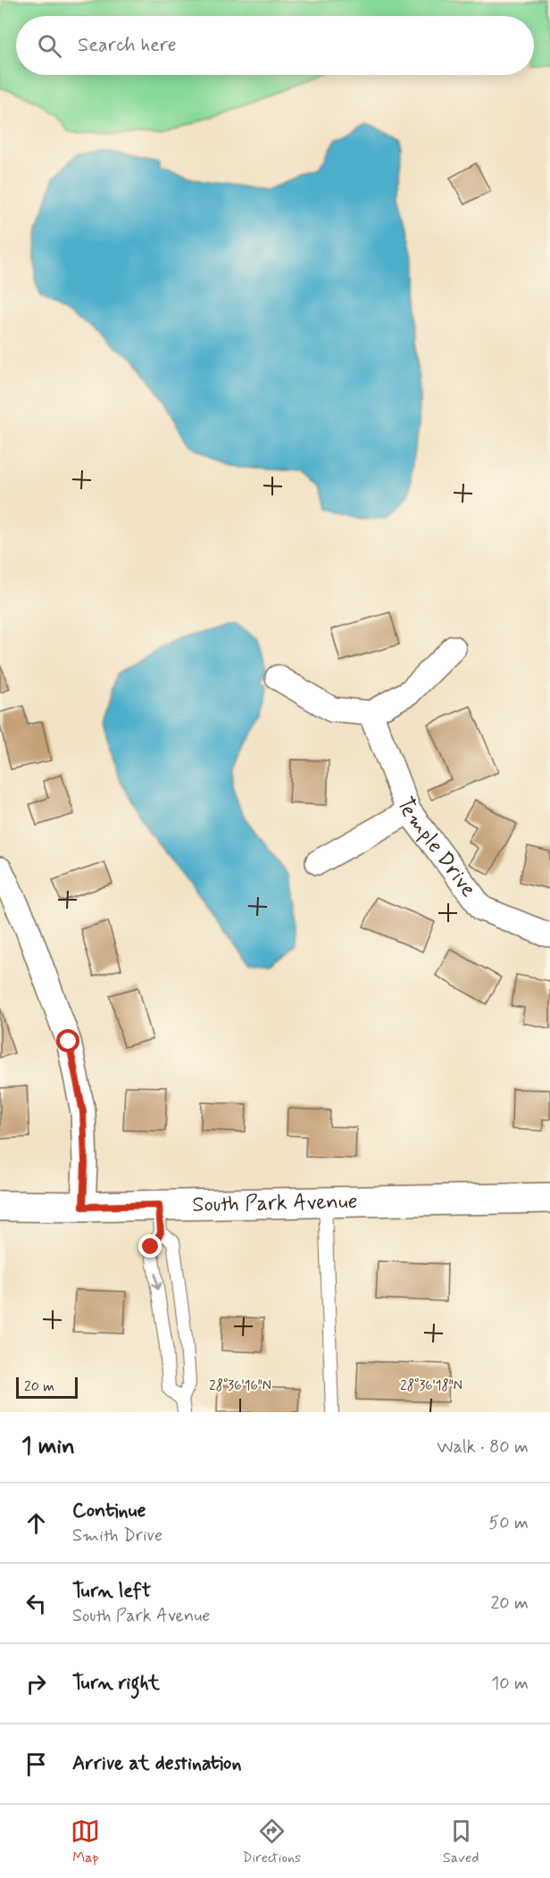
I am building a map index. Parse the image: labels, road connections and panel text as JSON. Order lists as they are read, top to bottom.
{
  "streets": {
    "street": ["Temple Drive", "South Park Avenue"]
  },
  "scale_bar": "20 m",
  "page": {
    "search": "Search here",
    "scale": "20 m",
    "heading": ["1 min", "Walk · 80 m"],
    "list": [
      ["Continue", "Smith Drive", "50 m"],
      ["Turn left", "South Park Avenue", "20 m"],
      ["Turn right", "10 m"],
      "Arrive at destination"
    ],
    "nav": ["Map", "Directions", "Saved"]
  },
  "coordinates": ["28°36'16\"N", "28°36'18\"N"]
}
